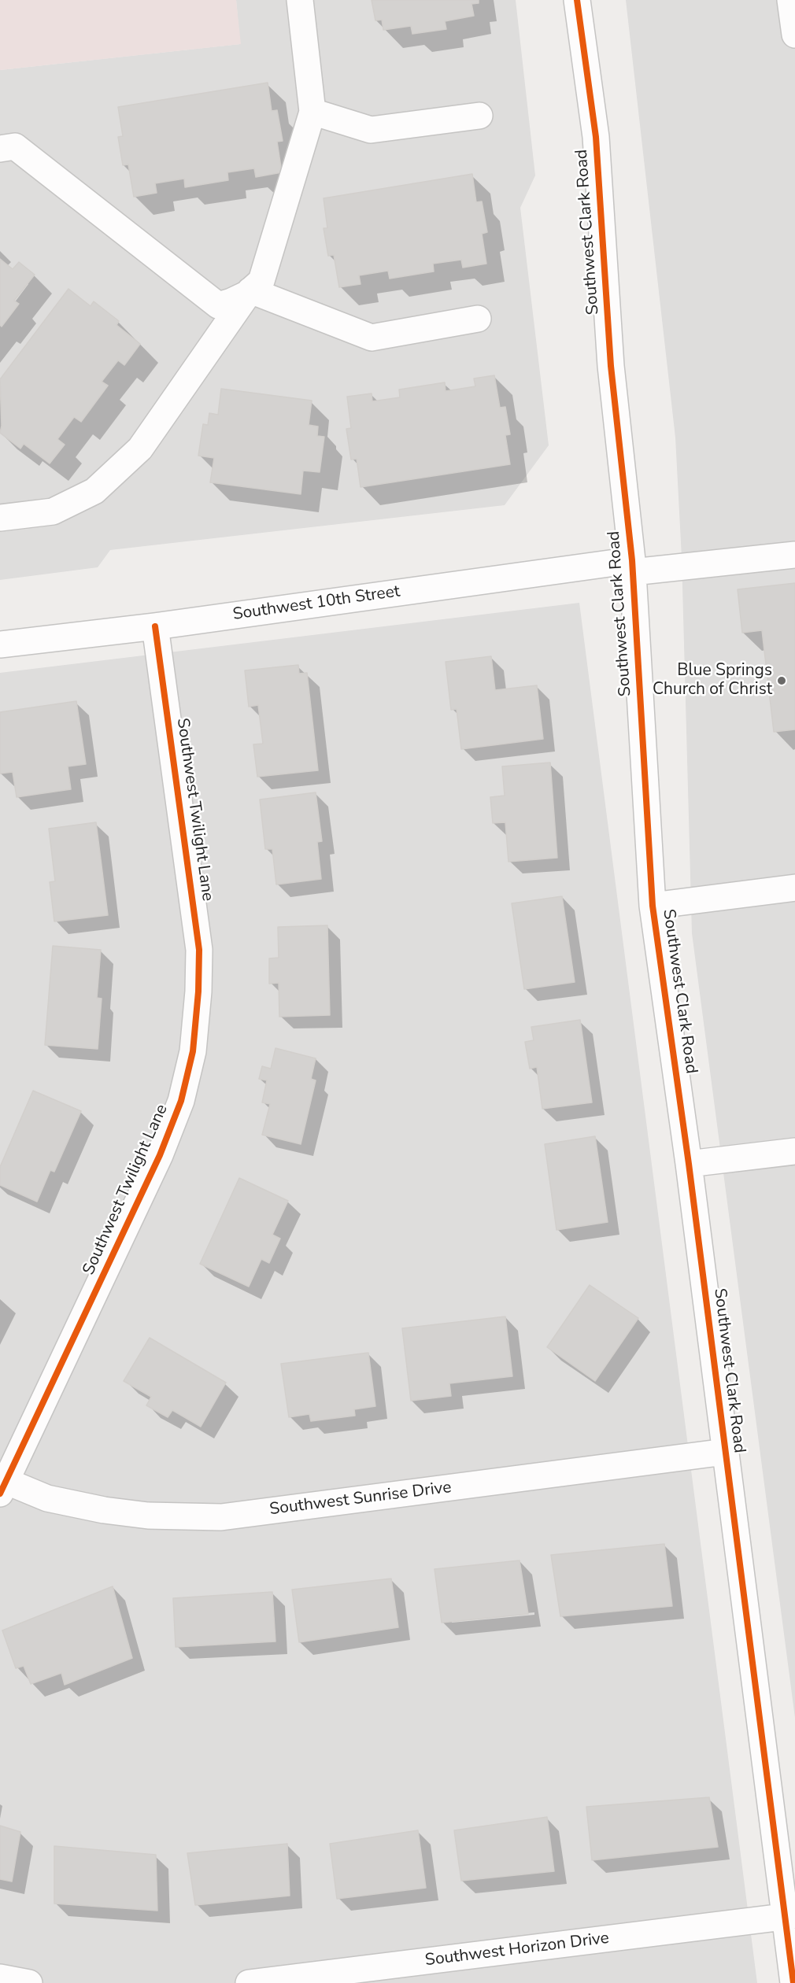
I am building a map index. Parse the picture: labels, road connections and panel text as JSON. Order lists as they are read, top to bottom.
{
  "streets": {
    "street": [
      "Southwest Clark Road",
      "Southwest 10th Street",
      "Southwest Twilight Lane",
      "Southwest Sunrise Drive",
      "Southwest Horizon Drive"
    ]
  },
  "crossings": [
    ["Southwest Clark Road", "Southwest 10th Street"],
    ["Southwest Clark Road", "Southwest Sunrise Drive"],
    ["Southwest Clark Road", "Southwest Horizon Drive"],
    ["Southwest 10th Street", "Southwest Twilight Lane"],
    ["Southwest Twilight Lane", "Southwest Sunrise Drive"]
  ],
  "places": ["Blue Springs Church of Christ"]
}
